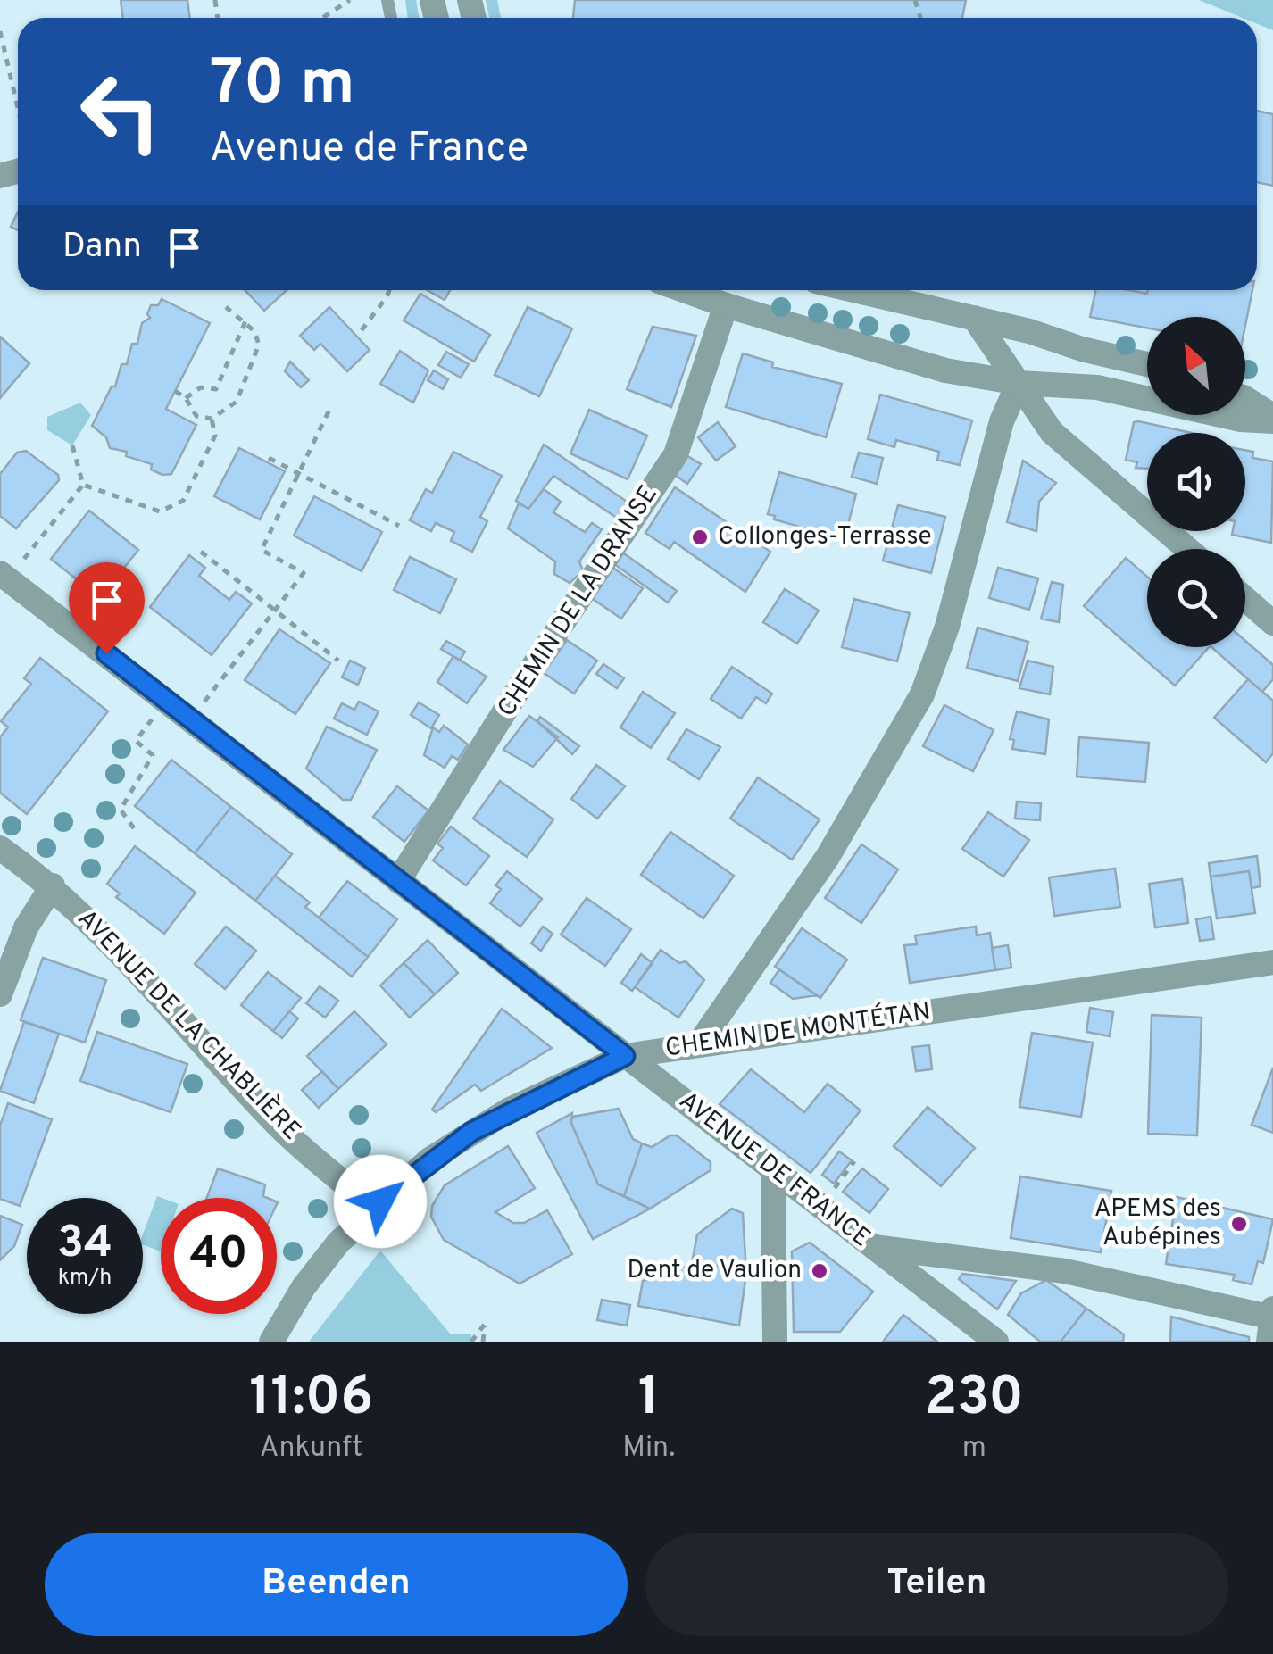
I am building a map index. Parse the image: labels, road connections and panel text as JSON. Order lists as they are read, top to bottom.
{
  "streets": {
    "street": [
      "CHEMIN DE LA DRANSE",
      "AVENUE DE LA CHABLIÈRE",
      "CHEMIN DE MONTÉTAN",
      "AVENUE DE FRANCE"
    ]
  },
  "crossings": [
    ["CHEMIN DE LA DRANSE", "AVENUE DE FRANCE"],
    ["AVENUE DE LA CHABLIÈRE", "CHEMIN DE MONTÉTAN"],
    ["CHEMIN DE MONTÉTAN", "AVENUE DE FRANCE"]
  ],
  "places": ["Collonges-Terrasse", "APEMS des Aubépines", "Dent de Vaulion"],
  "north": "top left",
  "page": {
    "turn": ["70 m", "Avenue de France"],
    "then": "Dann",
    "speed": "34 km/h",
    "limit": "40",
    "eta": [
      "11:06",
      "Ankunft",
      "1",
      "Min.",
      "230",
      "m"
    ],
    "buttons": ["Beenden", "Teilen"]
  }
}
